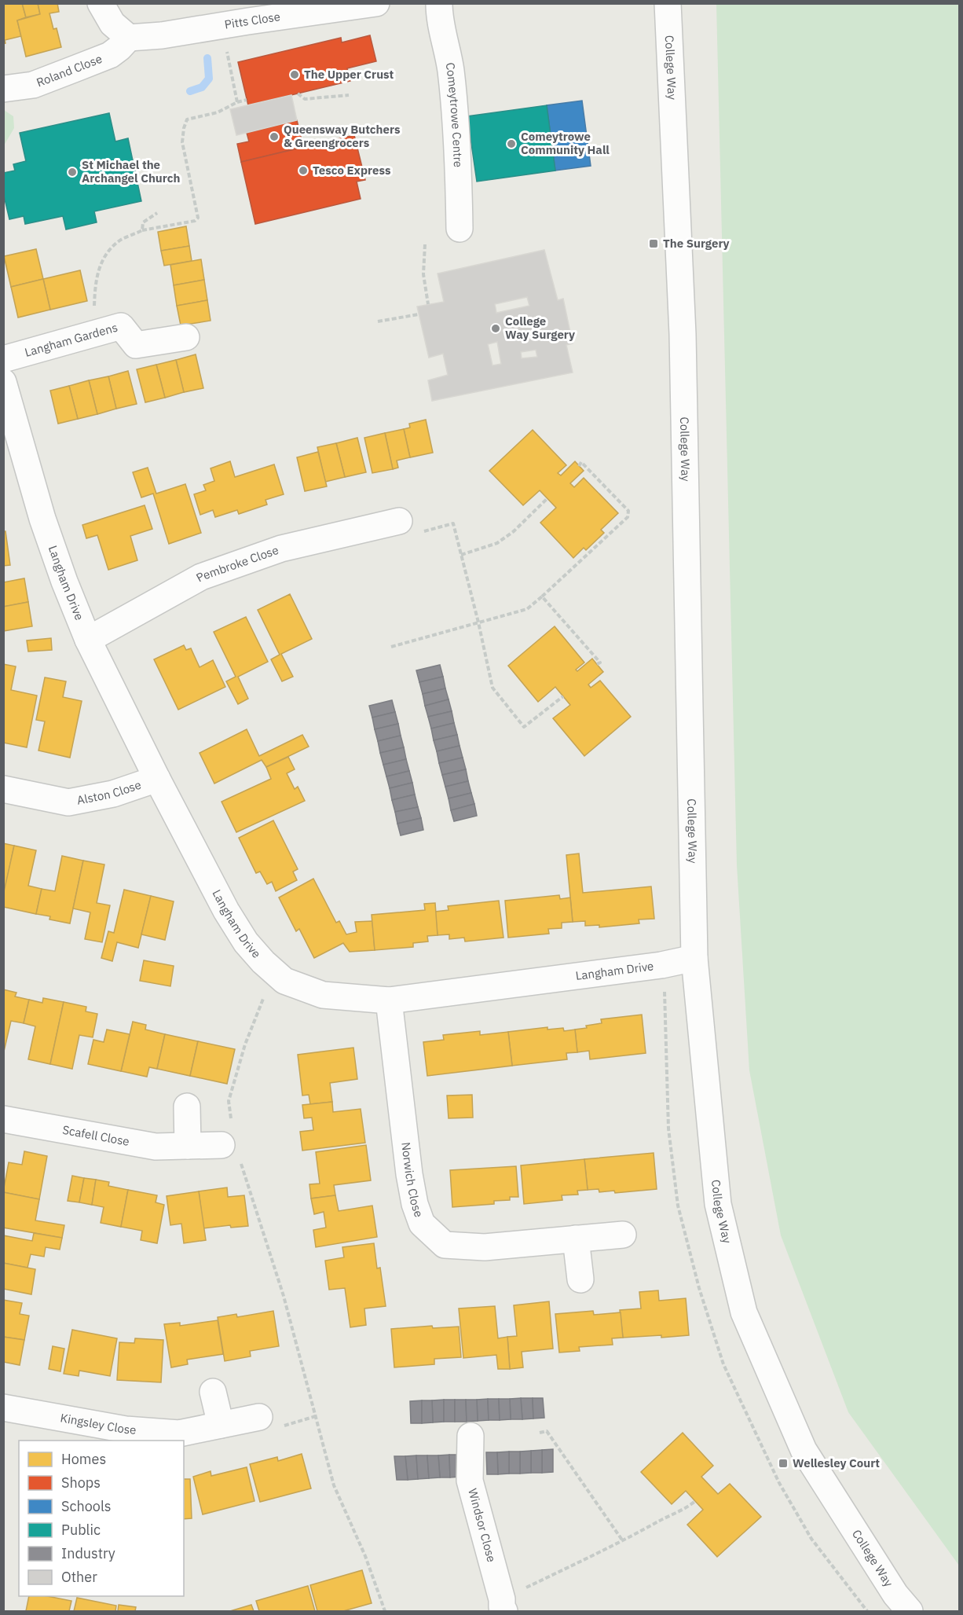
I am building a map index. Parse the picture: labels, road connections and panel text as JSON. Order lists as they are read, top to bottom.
{
  "streets": {
    "street": [
      "Pitts Close",
      "College Way",
      "Roland Close",
      "Comeytrowe Centre",
      "Langham Gardens",
      "Pembroke Close",
      "Langham Drive",
      "Alston Close",
      "Scafell Close",
      "Norwich Close",
      "Kingsley Close",
      "Windsor Close"
    ]
  },
  "crossings": [
    ["Pitts Close", "Roland Close"],
    ["College Way", "Langham Drive"],
    ["Pembroke Close", "Langham Drive"],
    ["Langham Drive", "Alston Close"],
    ["Langham Drive", "Norwich Close"]
  ],
  "places": {
    "other": [
      "The Upper Crust",
      "Queensway Butchers & Greengrocers",
      "Comeytrowe Community Hall",
      "Tesco Express",
      "St Michael the Archangel Church",
      "College Way Surgery"
    ],
    "transit": ["The Surgery", "Wellesley Court"]
  },
  "legend": [
    "Homes",
    "Shops",
    "Schools",
    "Public",
    "Industry",
    "Other"
  ]
}
